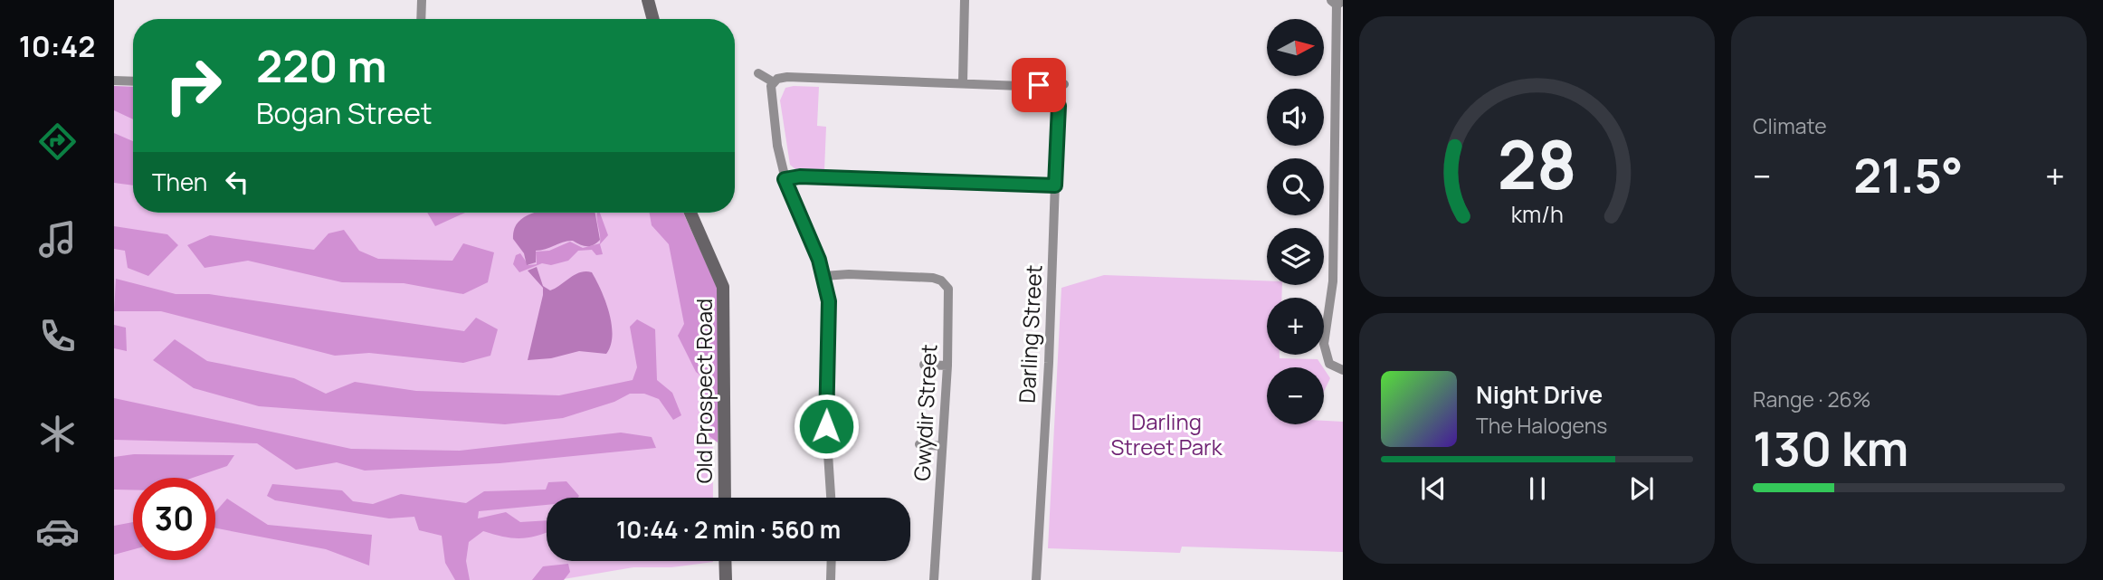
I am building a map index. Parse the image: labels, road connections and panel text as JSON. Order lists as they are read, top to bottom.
{
  "streets": {
    "main road": ["Old Prospect Road"],
    "street": ["Darling Street", "Gwydir Street"]
  },
  "parks": ["Darling Street Park"],
  "north": "right",
  "page": {
    "tabs": "10:42",
    "tile": [
      "Climate",
      ["Range · 26%", "130 km"]
    ],
    "map_buttons": ["+", "−"],
    "turn": ["220 m", "Bogan Street"],
    "heat": ["−", "21.5°", "+"],
    "then": "Then",
    "song": ["Night Drive", "The Halogens"],
    "limit": "30",
    "trip": "10:44 · 2 min · 560 m",
    "gauge": ["28", "km/h"]
  }
}
